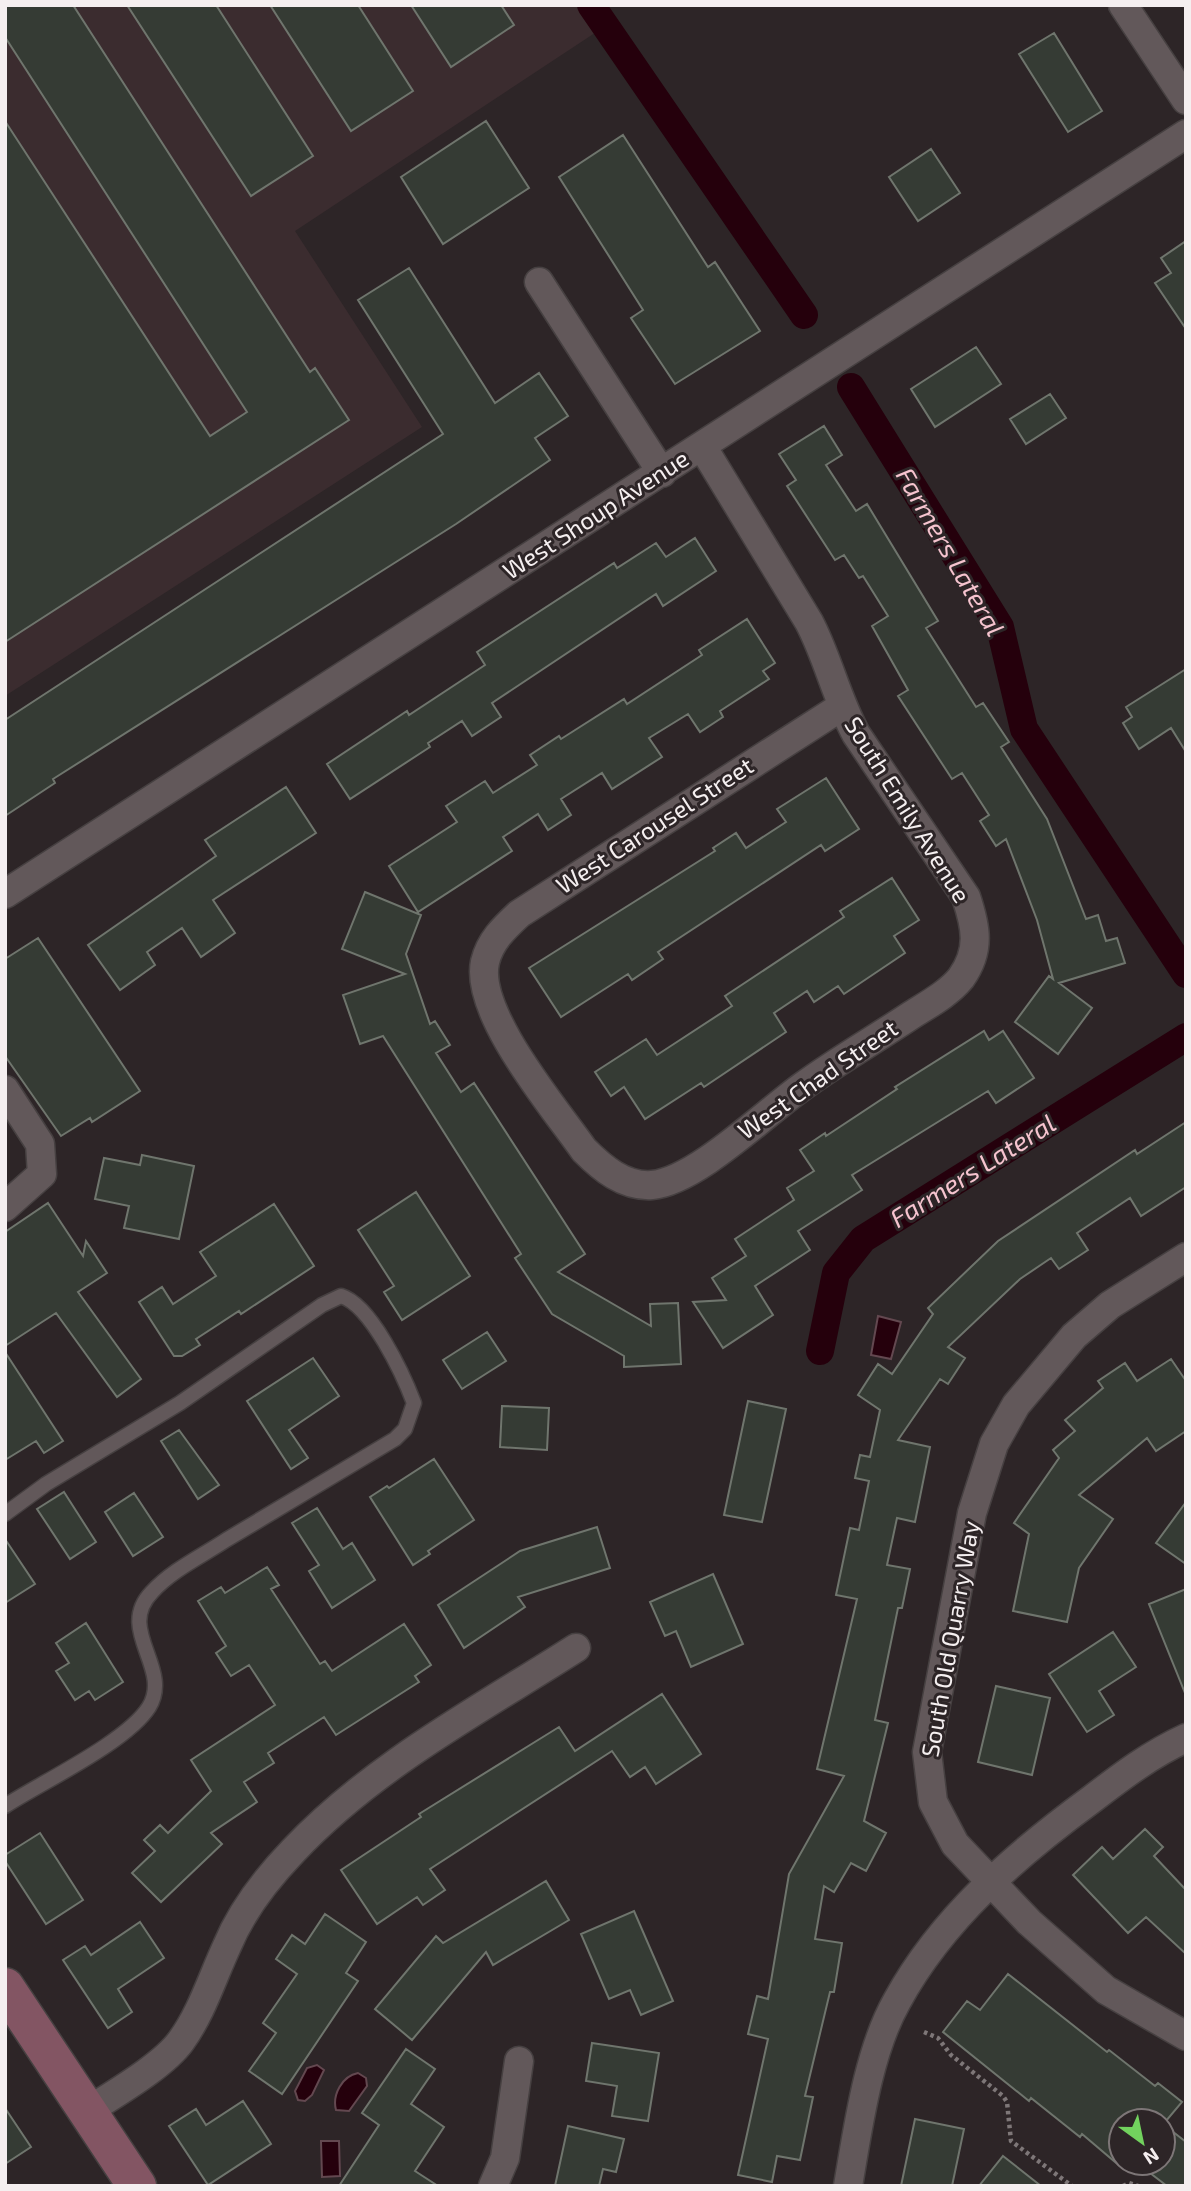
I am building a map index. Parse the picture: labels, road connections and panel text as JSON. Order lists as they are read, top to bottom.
{
  "streets": {
    "street": [
      "West Shoup Avenue",
      "South Emily Avenue",
      "West Carousel Street",
      "West Chad Street",
      "South Old Quarry Way"
    ]
  },
  "crossings": [
    ["West Shoup Avenue", "South Emily Avenue"],
    ["South Emily Avenue", "West Carousel Street"],
    ["South Emily Avenue", "West Chad Street"],
    ["West Carousel Street", "West Chad Street"]
  ],
  "water": ["Farmers Lateral"],
  "north": "bottom right"
}
